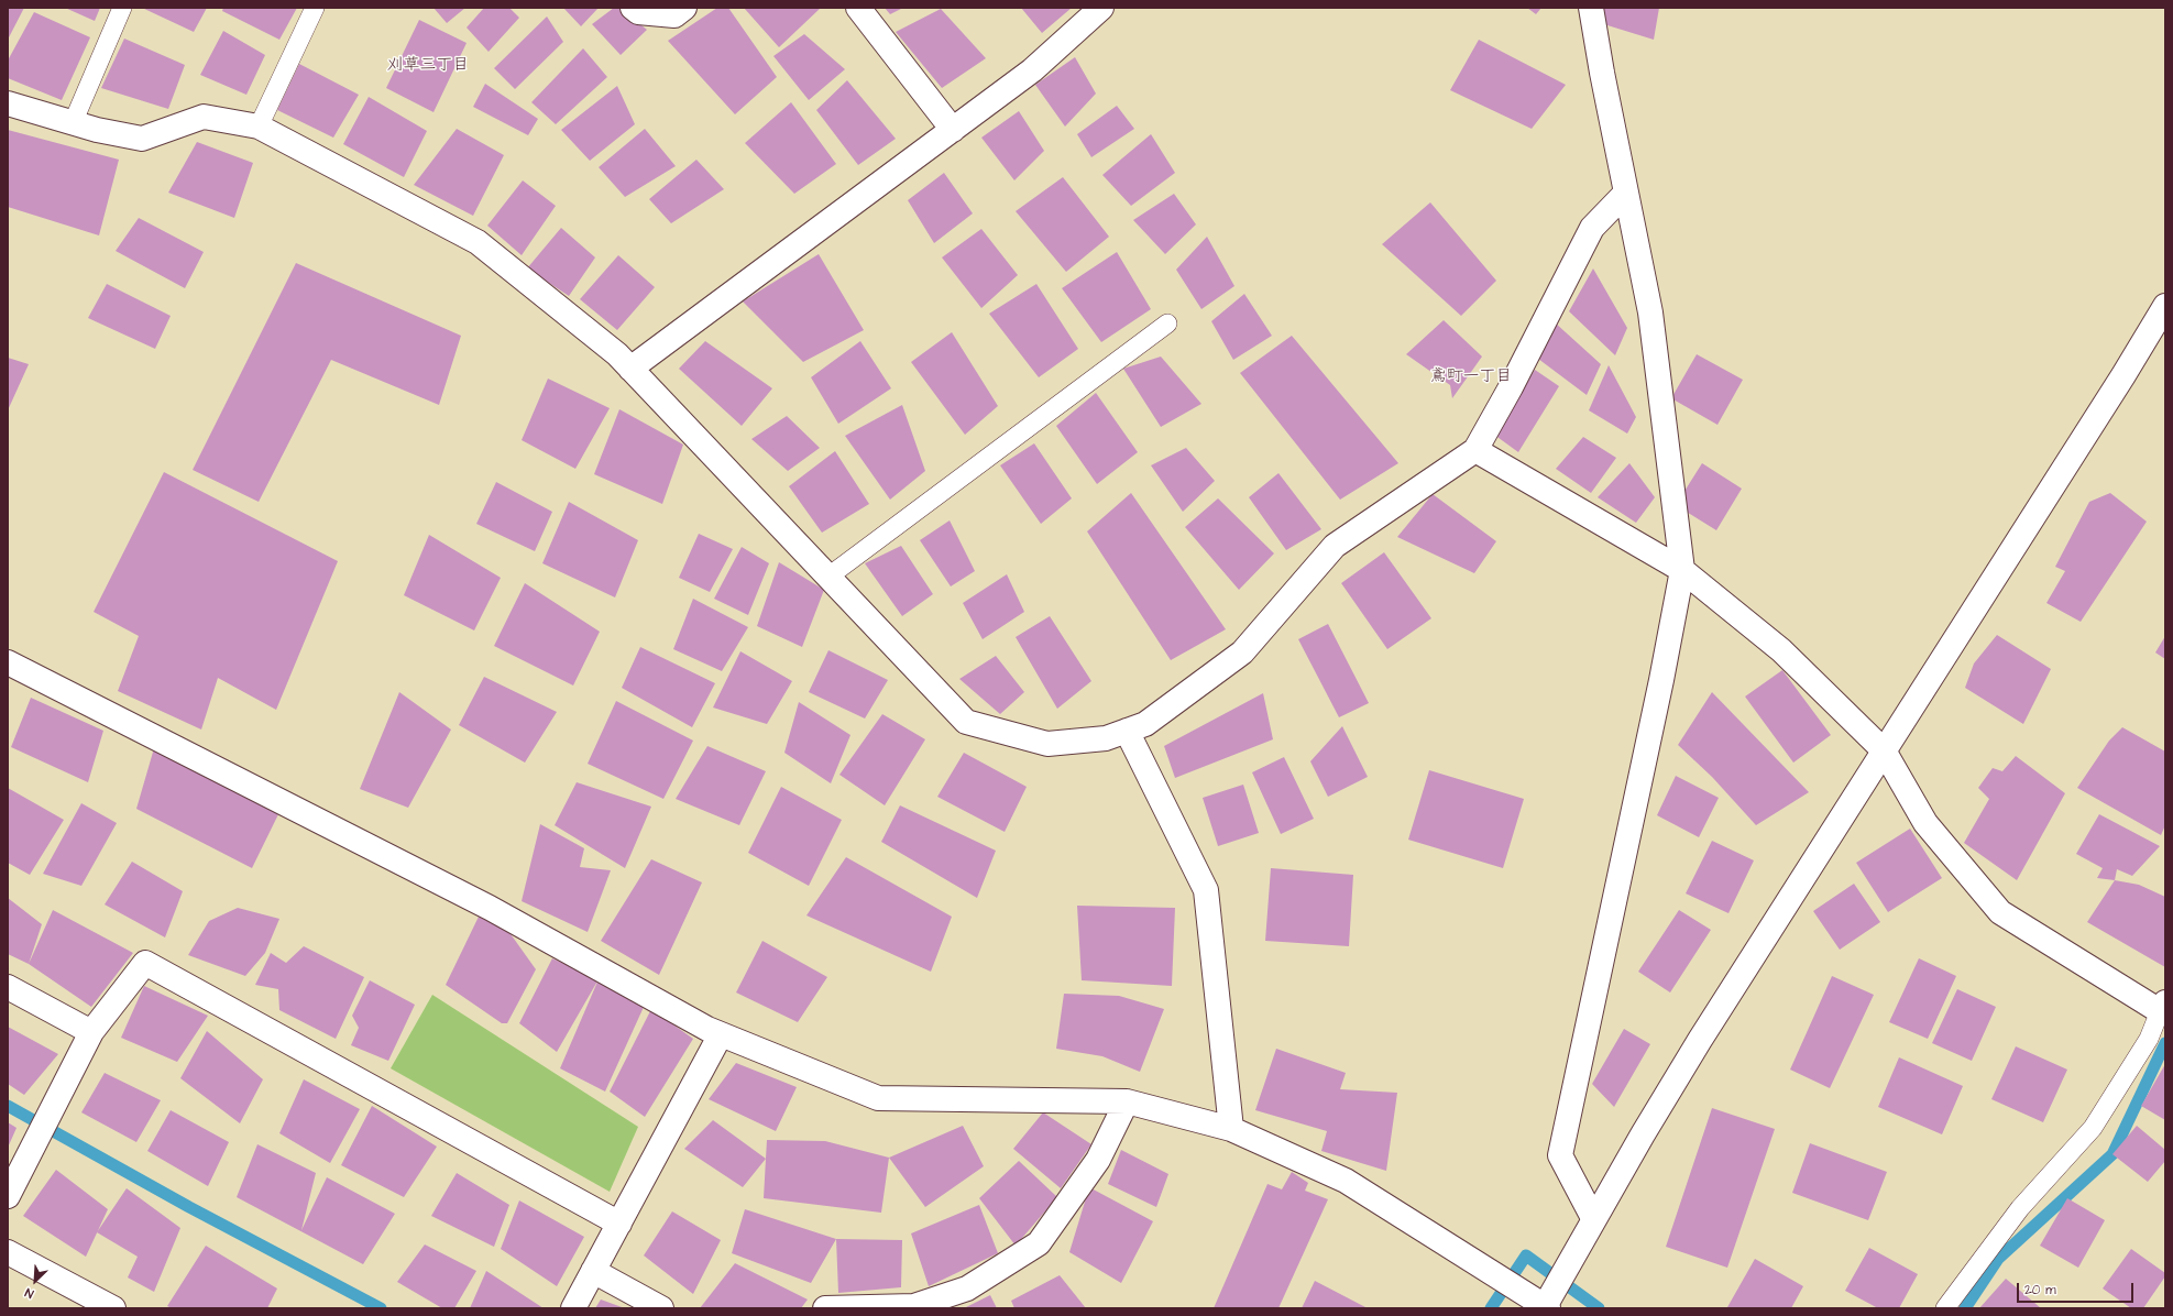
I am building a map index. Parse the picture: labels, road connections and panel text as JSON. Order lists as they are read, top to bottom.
{
  "districts": ["刈草三丁目", "鳶町一丁目"],
  "scale_bar": "20 m",
  "north": "bottom left"
}
